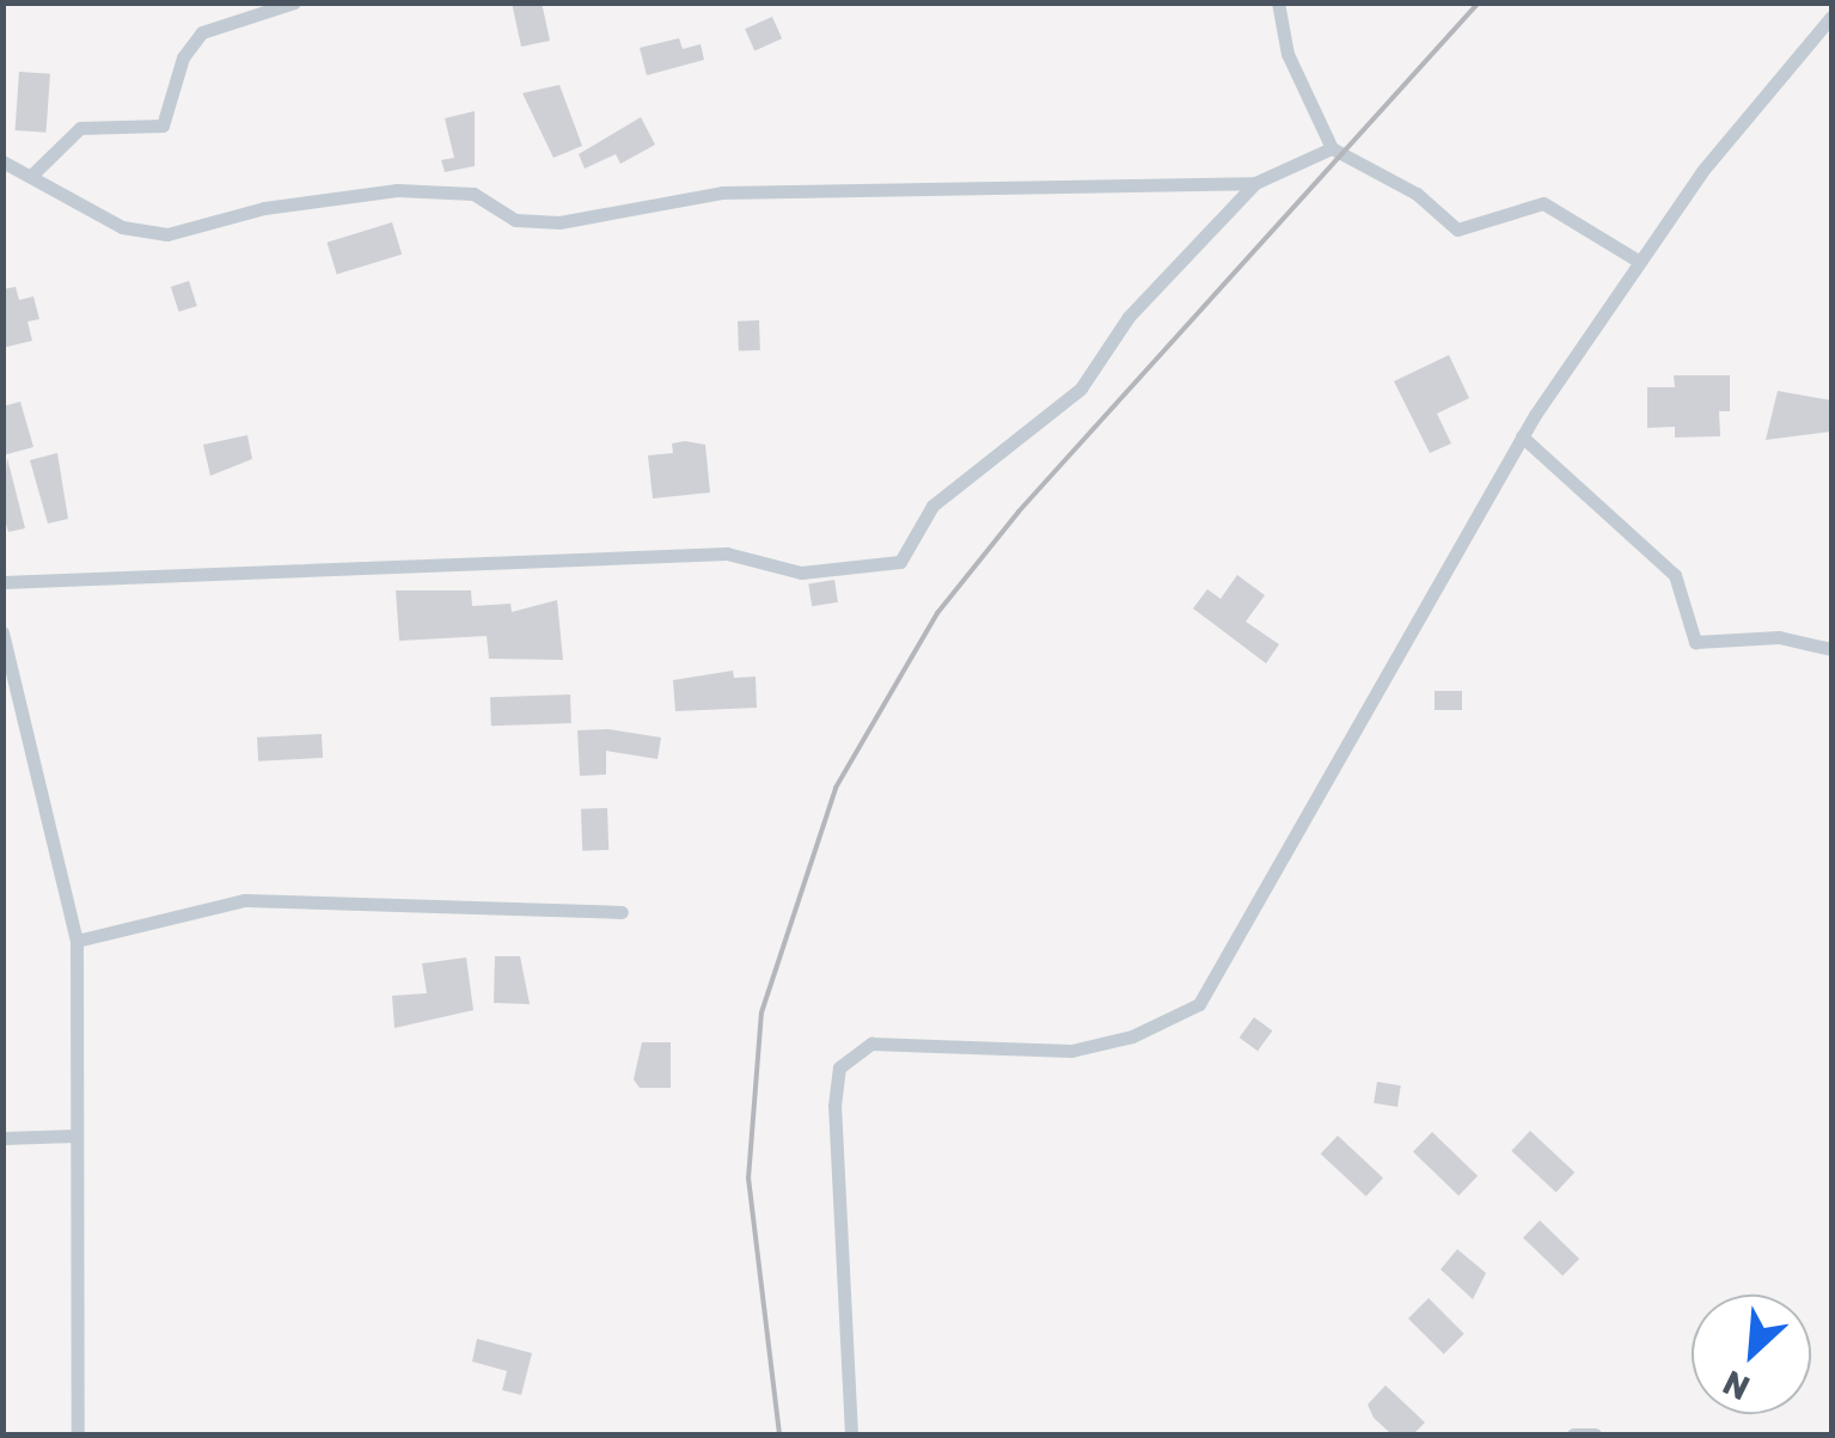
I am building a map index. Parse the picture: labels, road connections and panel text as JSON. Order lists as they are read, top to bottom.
{
  "north": "bottom left"
}
